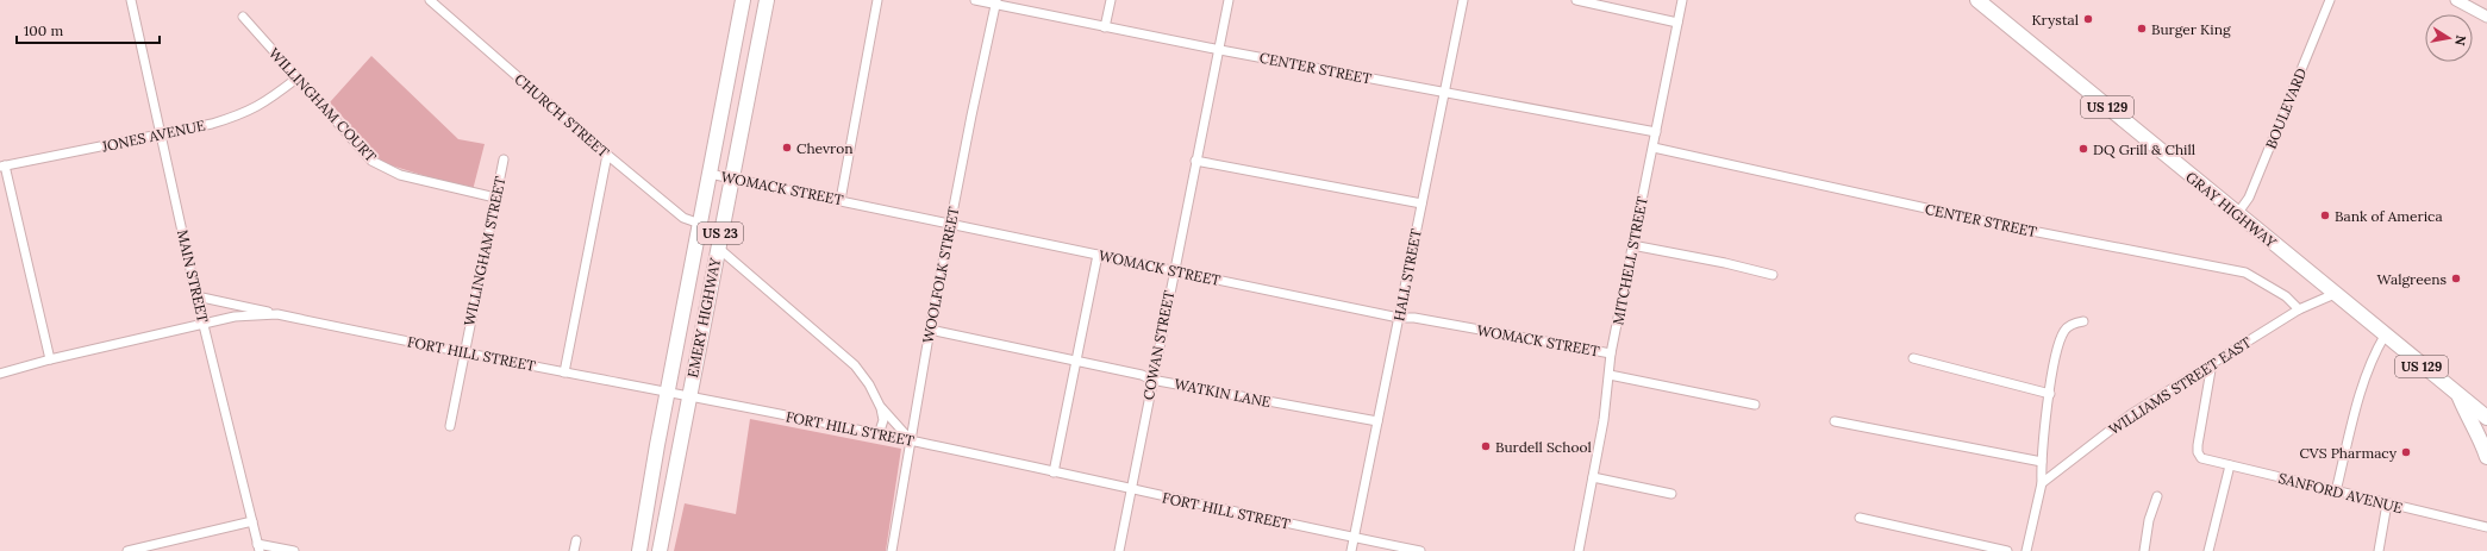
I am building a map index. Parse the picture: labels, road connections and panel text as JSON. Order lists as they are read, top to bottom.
{
  "streets": {
    "highway": [
      "US 129",
      "GRAY HIGHWAY",
      "US 23",
      "EMERY HIGHWAY"
    ],
    "street": [
      "CENTER STREET",
      "WILLINGHAM COURT",
      "BOULEVARD",
      "CHURCH STREET",
      "JONES AVENUE",
      "WOMACK STREET",
      "WILLINGHAM STREET",
      "MITCHELL STREET",
      "WOOLFOLK STREET",
      "HALL STREET",
      "MAIN STREET",
      "COWAN STREET",
      "FORT HILL STREET",
      "WILLIAMS STREET EAST",
      "WATKIN LANE",
      "SANFORD AVENUE"
    ]
  },
  "crossings": [
    ["CENTER STREET", "MITCHELL STREET"],
    ["CENTER STREET", "WOOLFOLK STREET"],
    ["CENTER STREET", "HALL STREET"],
    ["CENTER STREET", "COWAN STREET"],
    ["CENTER STREET", "WILLIAMS STREET EAST"],
    ["WILLINGHAM COURT", "JONES AVENUE"],
    ["WILLINGHAM COURT", "WILLINGHAM STREET"],
    ["BOULEVARD", "GRAY HIGHWAY"],
    ["CHURCH STREET", "EMERY HIGHWAY"],
    ["JONES AVENUE", "MAIN STREET"],
    ["WOMACK STREET", "MITCHELL STREET"],
    ["WOMACK STREET", "WOOLFOLK STREET"],
    ["WOMACK STREET", "HALL STREET"],
    ["WOMACK STREET", "EMERY HIGHWAY"],
    ["WOMACK STREET", "COWAN STREET"],
    ["GRAY HIGHWAY", "WILLIAMS STREET EAST"],
    ["WILLINGHAM STREET", "FORT HILL STREET"],
    ["WOOLFOLK STREET", "FORT HILL STREET"],
    ["WOOLFOLK STREET", "WATKIN LANE"],
    ["HALL STREET", "FORT HILL STREET"],
    ["HALL STREET", "WATKIN LANE"],
    ["MAIN STREET", "FORT HILL STREET"],
    ["EMERY HIGHWAY", "FORT HILL STREET"],
    ["COWAN STREET", "FORT HILL STREET"],
    ["COWAN STREET", "WATKIN LANE"],
    ["WILLIAMS STREET EAST", "SANFORD AVENUE"]
  ],
  "places": [
    "Krystal",
    "Burger King",
    "Chevron",
    "DQ Grill & Chill",
    "Bank of America",
    "Walgreens",
    "Burdell School",
    "CVS Pharmacy"
  ],
  "scale_bar": "100 m",
  "north": "right"
}
